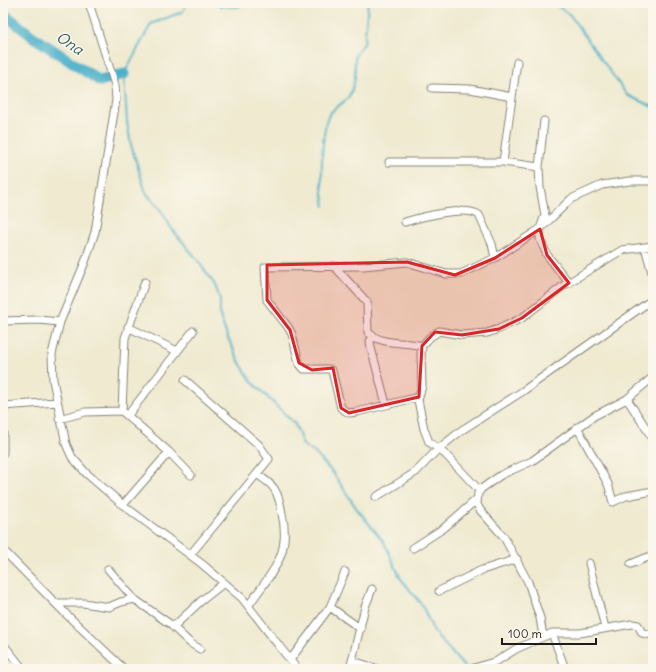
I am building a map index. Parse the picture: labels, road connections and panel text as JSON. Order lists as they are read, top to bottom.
{
  "water": ["Ona"],
  "scale_bar": "100 m"
}
